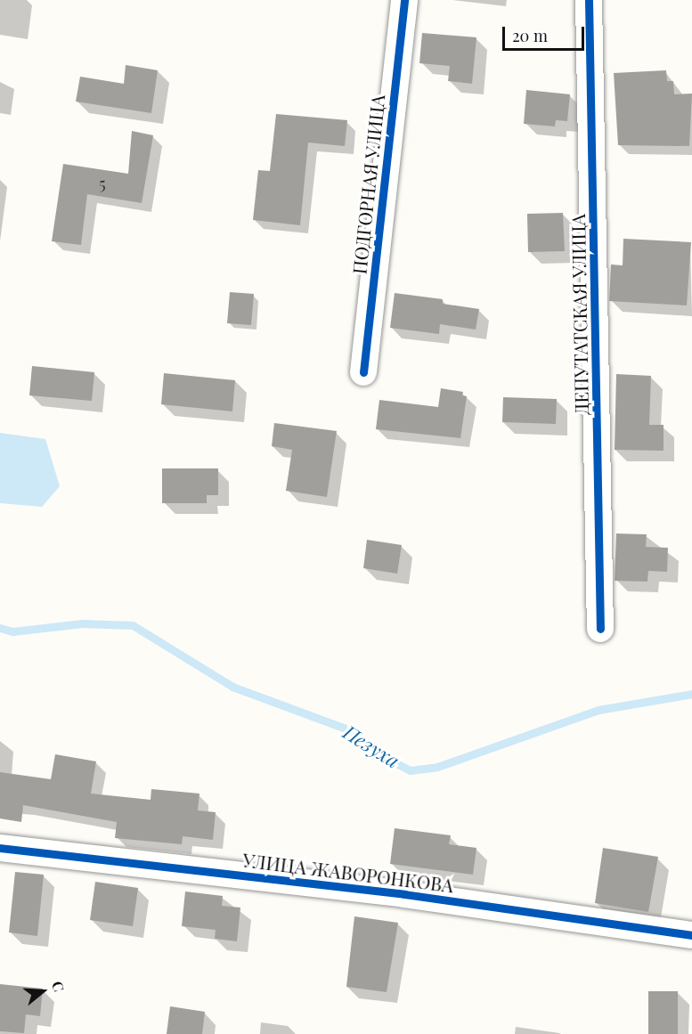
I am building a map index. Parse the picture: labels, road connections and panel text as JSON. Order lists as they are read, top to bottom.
{
  "streets": {
    "street": ["ПОДГОРНАЯ УЛИЦА", "ДЕПУТАТСКАЯ УЛИЦА", "УЛИЦА ЖАВОРОНКОВА"]
  },
  "water": ["Пезуха"],
  "house_numbers": ["5"],
  "scale_bar": "20 m",
  "north": "right"
}
